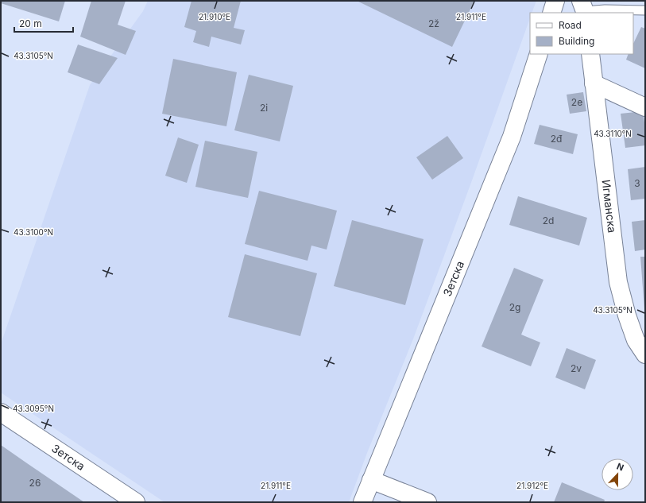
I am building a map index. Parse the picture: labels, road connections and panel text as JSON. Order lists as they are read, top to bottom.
{
  "streets": {
    "street": ["Игманска", "Зетска"]
  },
  "house_numbers": [
    "2ž",
    "2e",
    "2i",
    "2đ",
    "3",
    "2d",
    "2g",
    "2v",
    "26"
  ],
  "legend": ["Road", "Building"],
  "scale_bar": "20 m",
  "north": "top",
  "coordinates": [
    "21.910°E",
    "21.911°E",
    "43.3105°N",
    "43.3110°N",
    "43.3100°N",
    "43.3095°N",
    "21.912°E"
  ]
}
